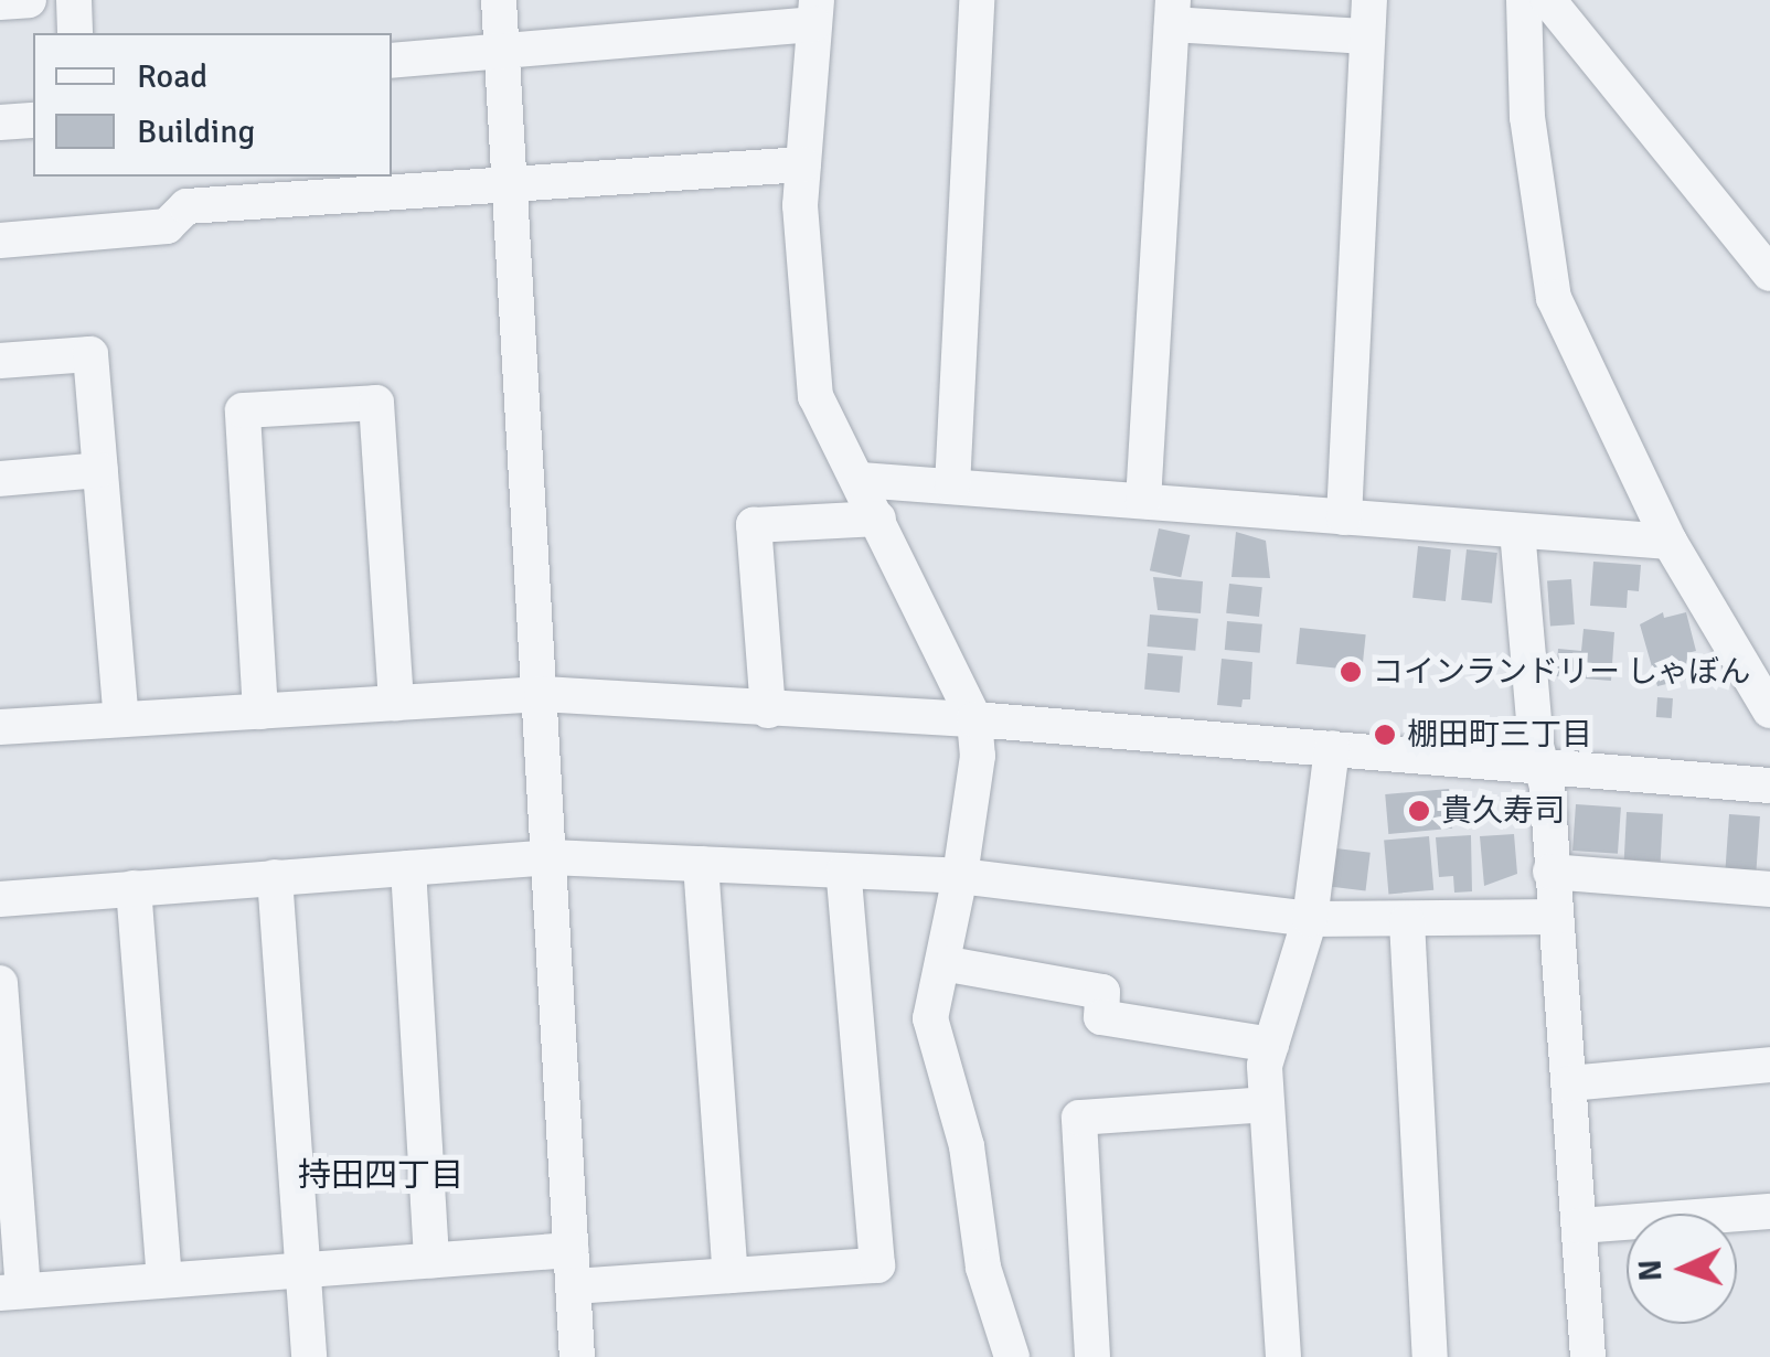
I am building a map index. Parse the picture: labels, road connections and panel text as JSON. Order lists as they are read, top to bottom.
{
  "districts": ["持田四丁目"],
  "places": ["コインランドリー しゃぼん", "棚田町三丁目", "貴久寿司"],
  "legend": ["Road", "Building"],
  "north": "left"
}
